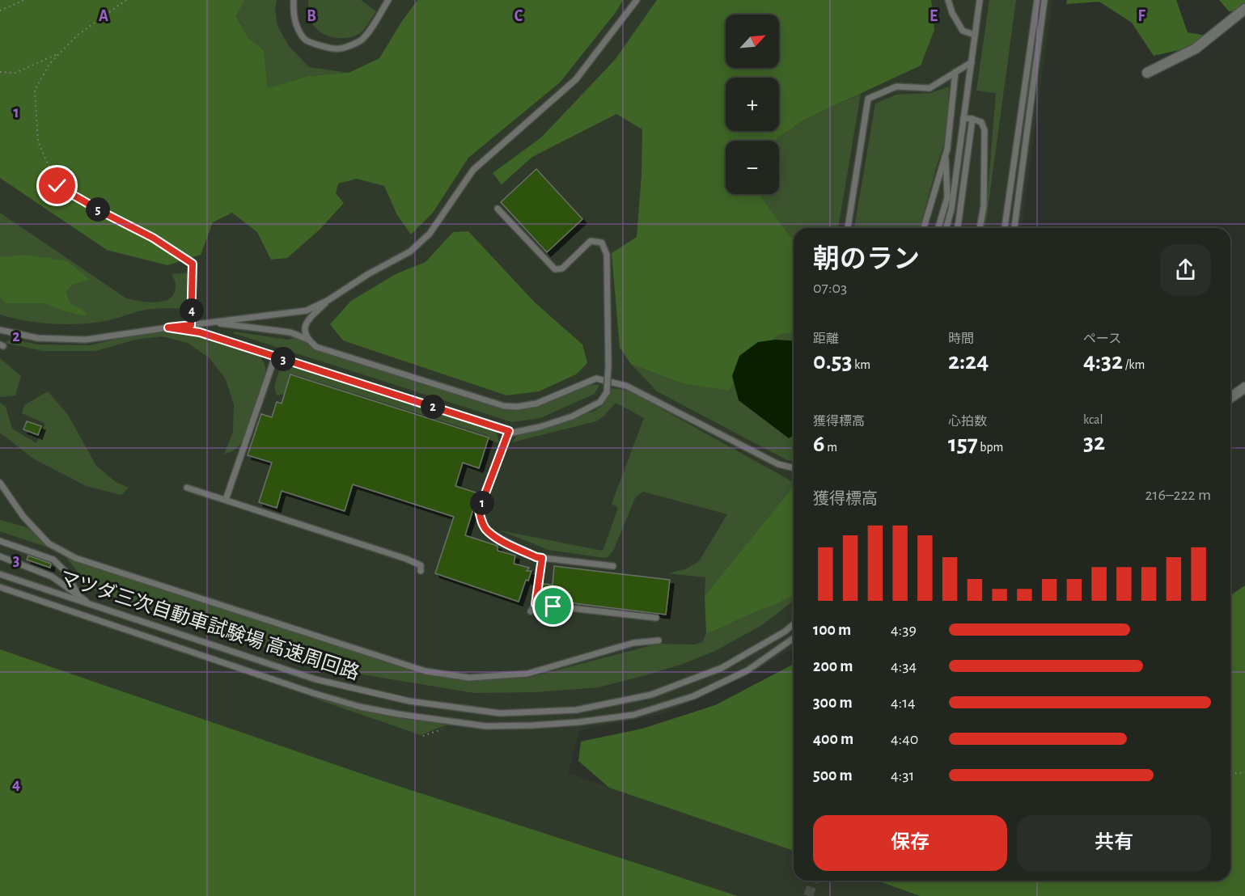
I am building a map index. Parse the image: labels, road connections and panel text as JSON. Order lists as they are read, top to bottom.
{
  "streets": {
    "lane": ["マツダ三次自動車試験場 高速周回路"]
  },
  "north": "top right",
  "page": {
    "map_buttons": ["+", "−"],
    "pins": [
      "5",
      "4",
      "3",
      "2",
      "1"
    ],
    "heading": ["朝のラン", "07:03"],
    "stats": [
      ["距離", "0.53 km"],
      ["時間", "2:24"],
      ["ペース", "4:32 /km"],
      ["獲得標高", "6 m"],
      ["心拍数", "157 bpm"],
      ["kcal", "32"]
    ],
    "chart": ["獲得標高", "216–222 m"],
    "list": [
      {
        "name": "100 m",
        "note": "4:39"
      },
      {
        "name": "200 m",
        "note": "4:34"
      },
      {
        "name": "300 m",
        "note": "4:14"
      },
      {
        "name": "400 m",
        "note": "4:40"
      },
      {
        "name": "500 m",
        "note": "4:31"
      }
    ],
    "buttons": ["保存", "共有"]
  },
  "grid": {
    "columns": [
      "A",
      "B",
      "C",
      "E",
      "F"
    ],
    "rows": [
      "1",
      "2",
      "3",
      "4"
    ]
  }
}
